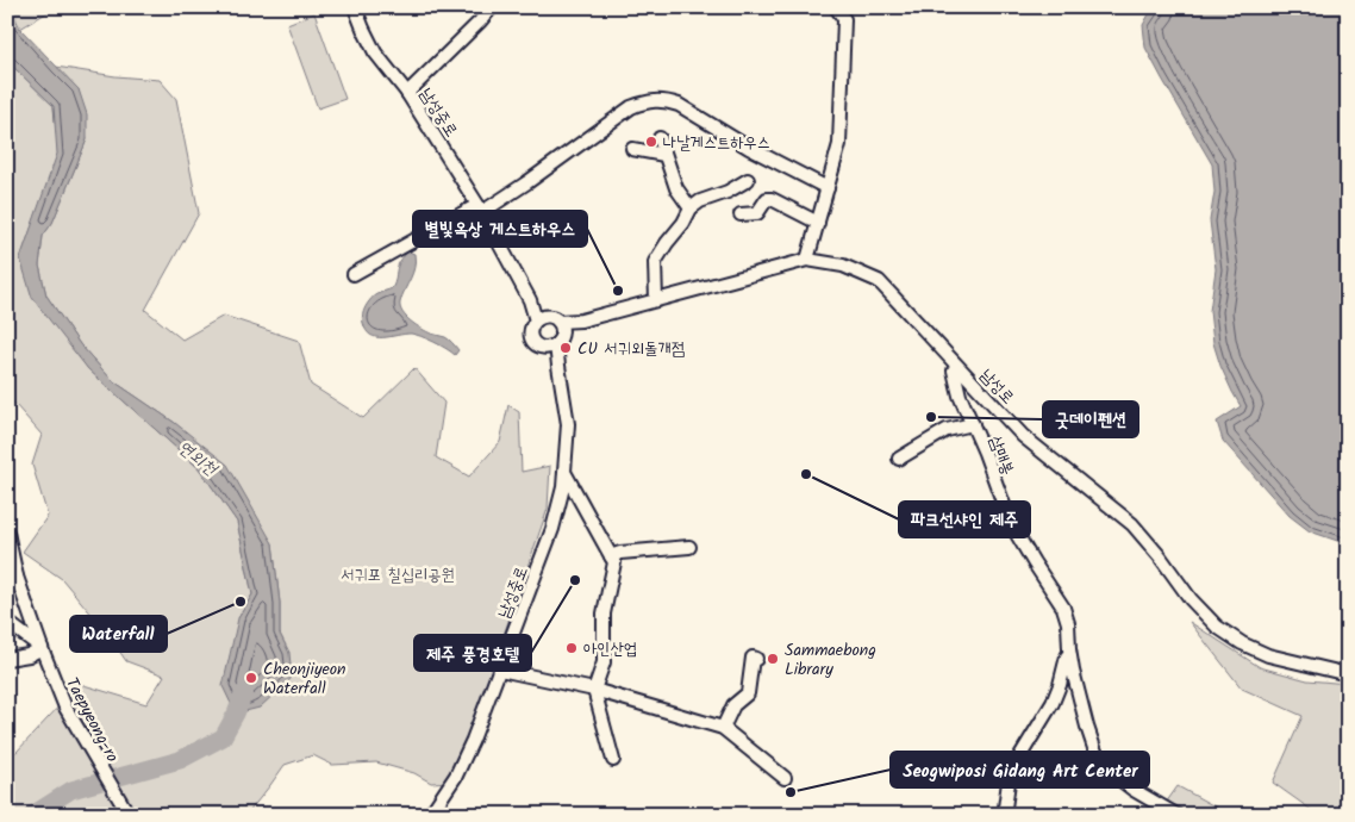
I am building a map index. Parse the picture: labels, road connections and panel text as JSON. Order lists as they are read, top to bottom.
{
  "streets": {
    "street": [
      "남성중로",
      "남성로",
      "삼매봉",
      "Taepyeong-ro"
    ]
  },
  "crossings": [
    ["남성중로", "남성로"],
    ["남성로", "삼매봉"]
  ],
  "water": ["연외천"],
  "parks": ["서귀포 칠십리공원"],
  "places": [
    "나날게스트하우스",
    "별빛옥상 게스트하우스",
    "CU 서귀외돌개점",
    "굿데이펜션",
    "파크선샤인 제주",
    "제주 풍경호텔",
    "Waterfall",
    "아인산업",
    "Sammaebong Library",
    "Cheonjiyeon Waterfall",
    "Seogwiposi Gidang Art Center"
  ]
}
